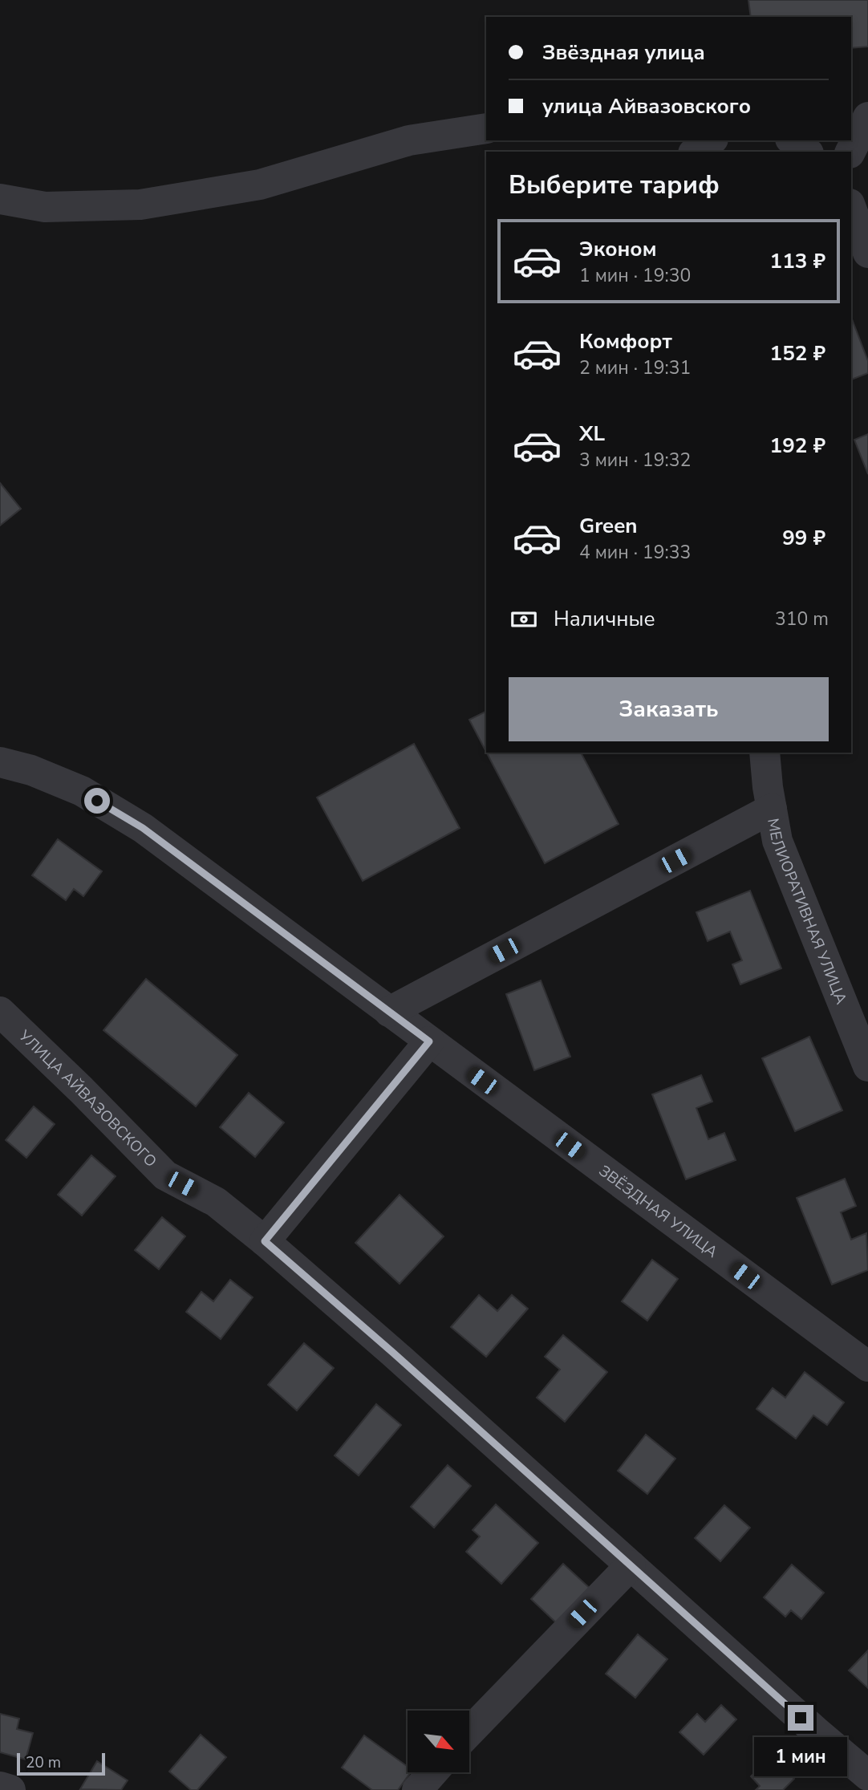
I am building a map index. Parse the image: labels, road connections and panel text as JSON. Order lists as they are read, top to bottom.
{
  "streets": {
    "street": ["МЕЛИОРАТИВНАЯ УЛИЦА", "УЛИЦА АЙВАЗОВСКОГО", "ЗВЁЗДНАЯ УЛИЦА"]
  },
  "scale_bar": "20 m",
  "north": "bottom right",
  "page": {
    "banner": ["Звёздная улица", "улица Айвазовского"],
    "heading": "Выберите тариф",
    "list": [
      {
        "name": "Эконом",
        "note": "1 мин · 19:30",
        "value": "113 ₽"
      },
      {
        "name": "Комфорт",
        "note": "2 мин · 19:31",
        "value": "152 ₽"
      },
      {
        "name": "XL",
        "note": "3 мин · 19:32",
        "value": "192 ₽"
      },
      {
        "name": "Green",
        "note": "4 мин · 19:33",
        "value": "99 ₽"
      }
    ],
    "pay": ["Наличные", "310 m"],
    "buttons": "Заказать",
    "bubble": "1 мин",
    "scale": "20 m"
  }
}
